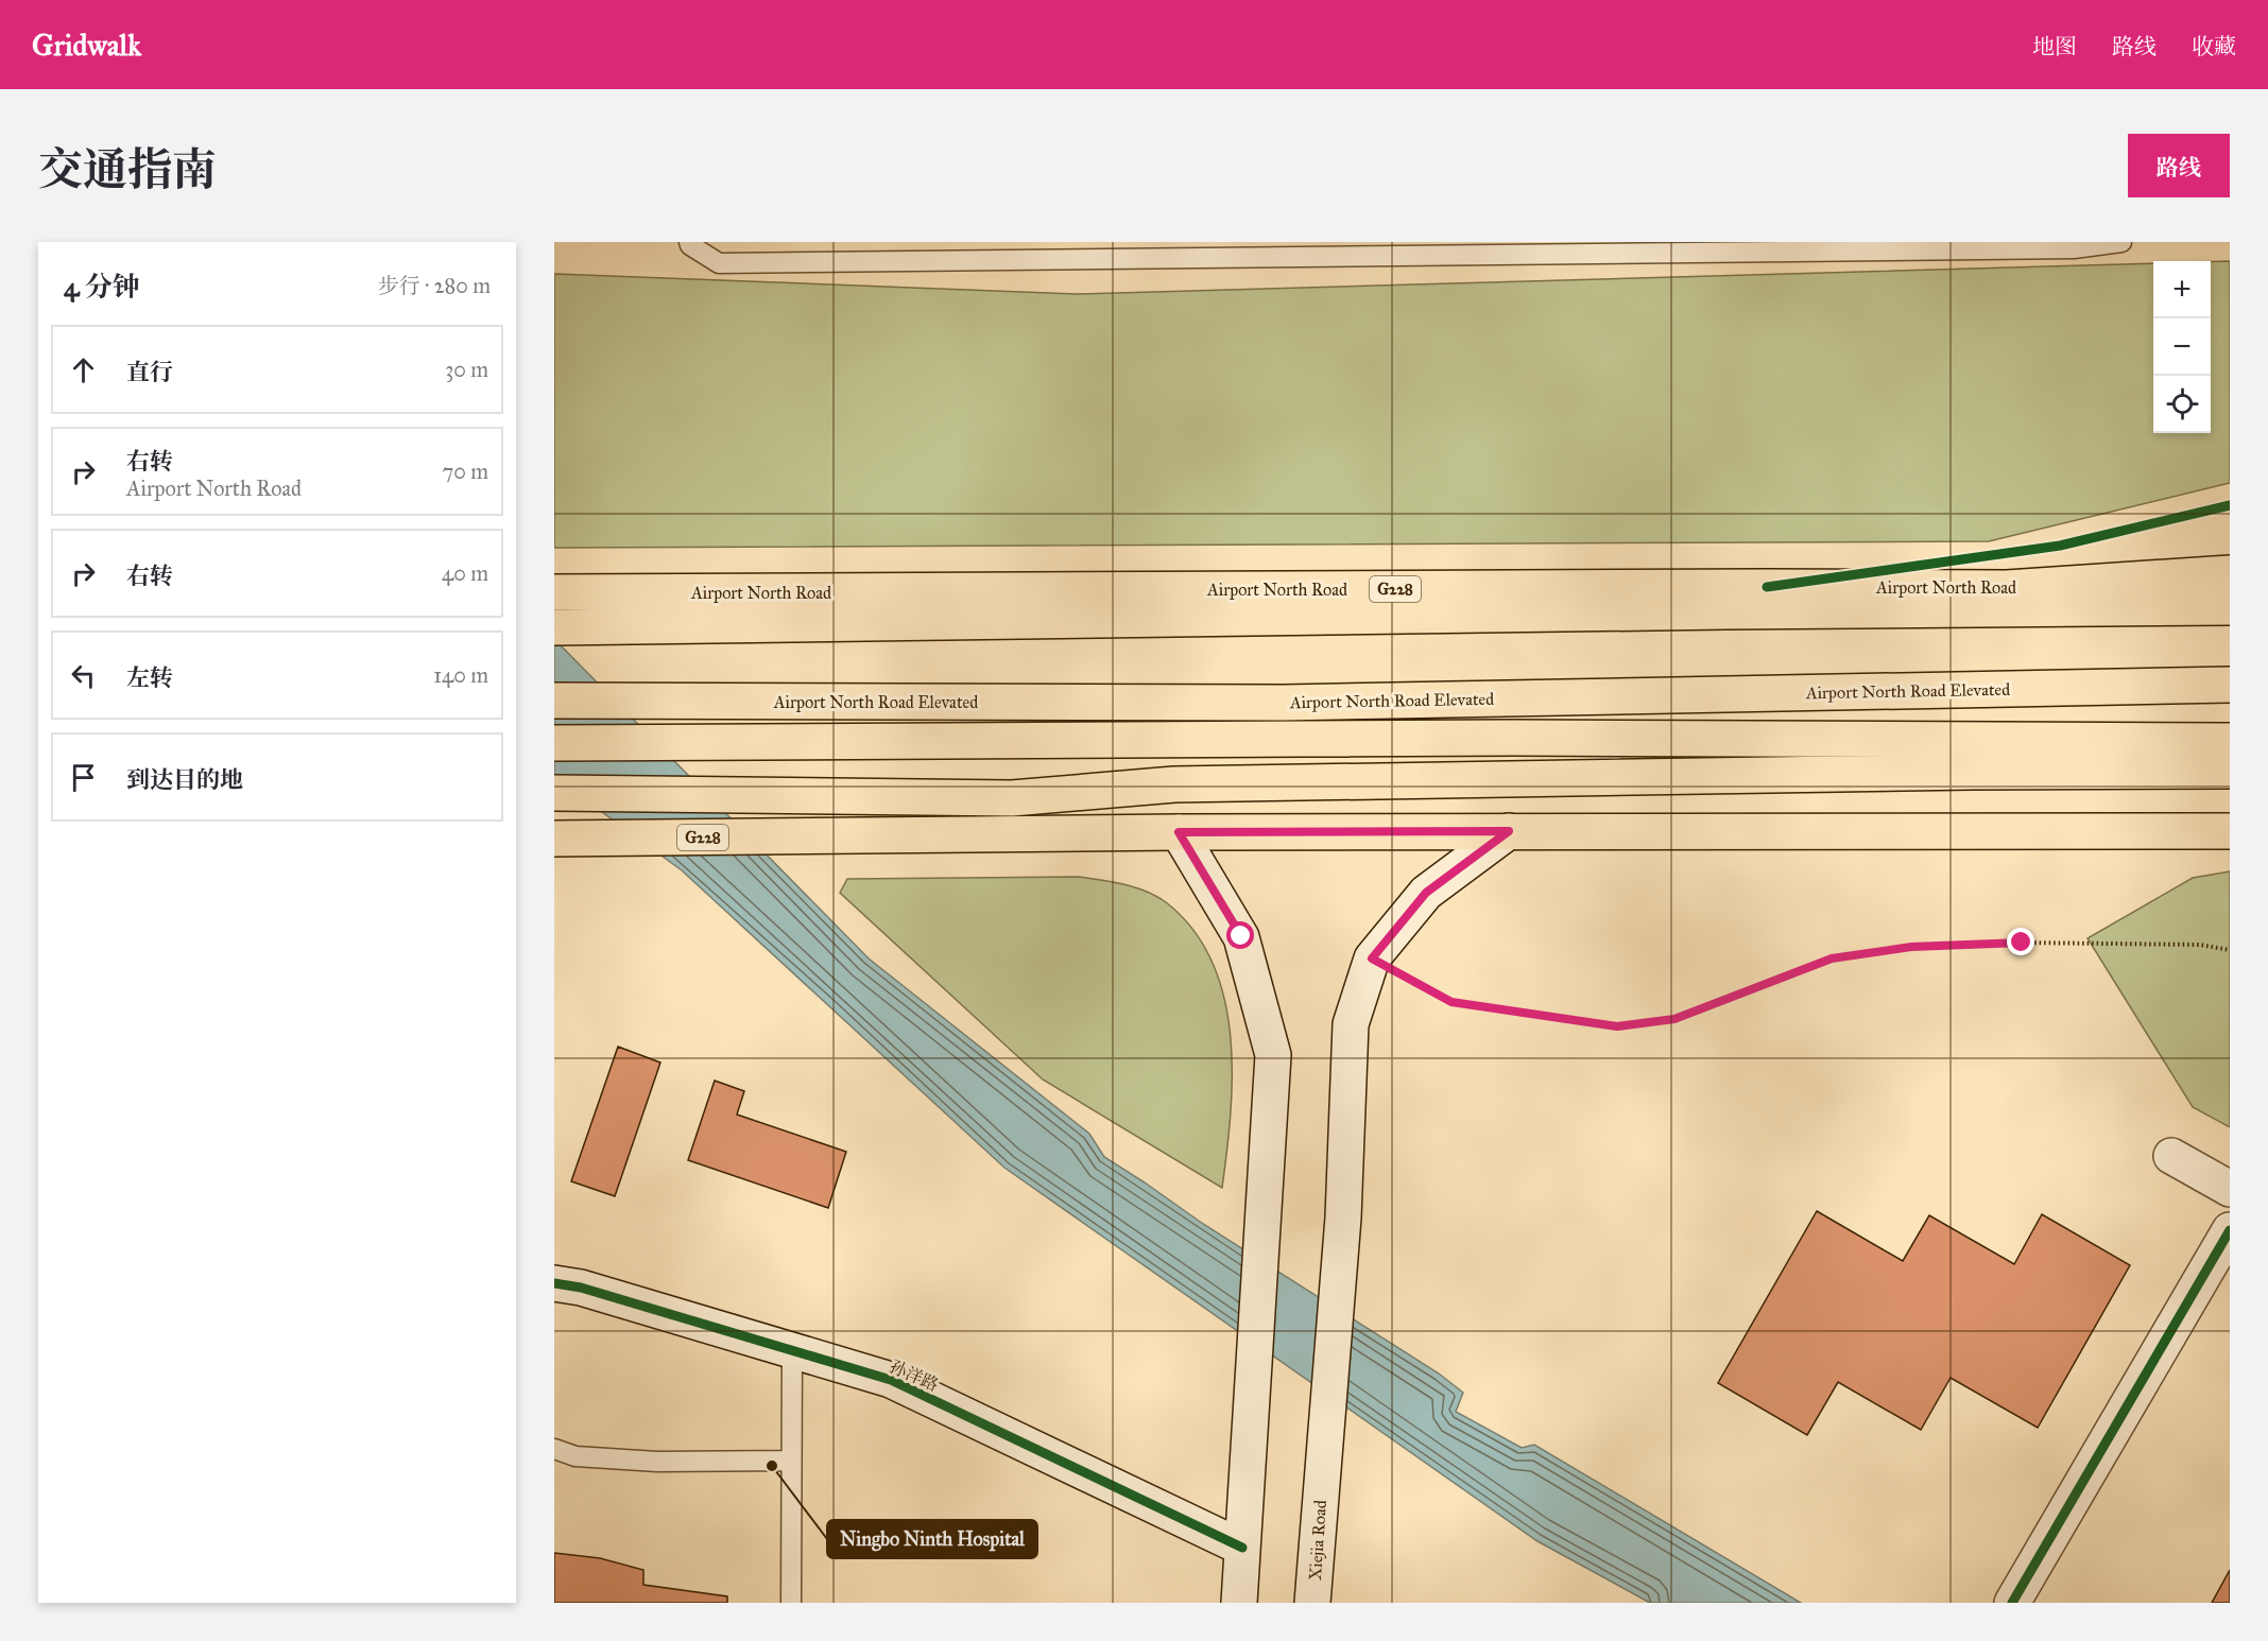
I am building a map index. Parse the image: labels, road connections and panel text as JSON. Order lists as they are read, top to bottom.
{
  "streets": {
    "main road": [
      "Airport North Road",
      "G228",
      "Airport North Road Elevated",
      "孙洋路",
      "Xiejia Road"
    ]
  },
  "places": ["Ningbo Ninth Hospital"],
  "page": {
    "header": "Gridwalk",
    "nav": ["地图", "路线", "收藏"],
    "title": "交通指南",
    "buttons": "路线",
    "heading": ["4 分钟", "步行 · 280 m"],
    "map_buttons": ["+", "−"],
    "list": [
      ["直行", "30 m"],
      ["右转", "Airport North Road", "70 m"],
      ["右转", "40 m"],
      ["左转", "140 m"],
      "到达目的地"
    ]
  }
}
